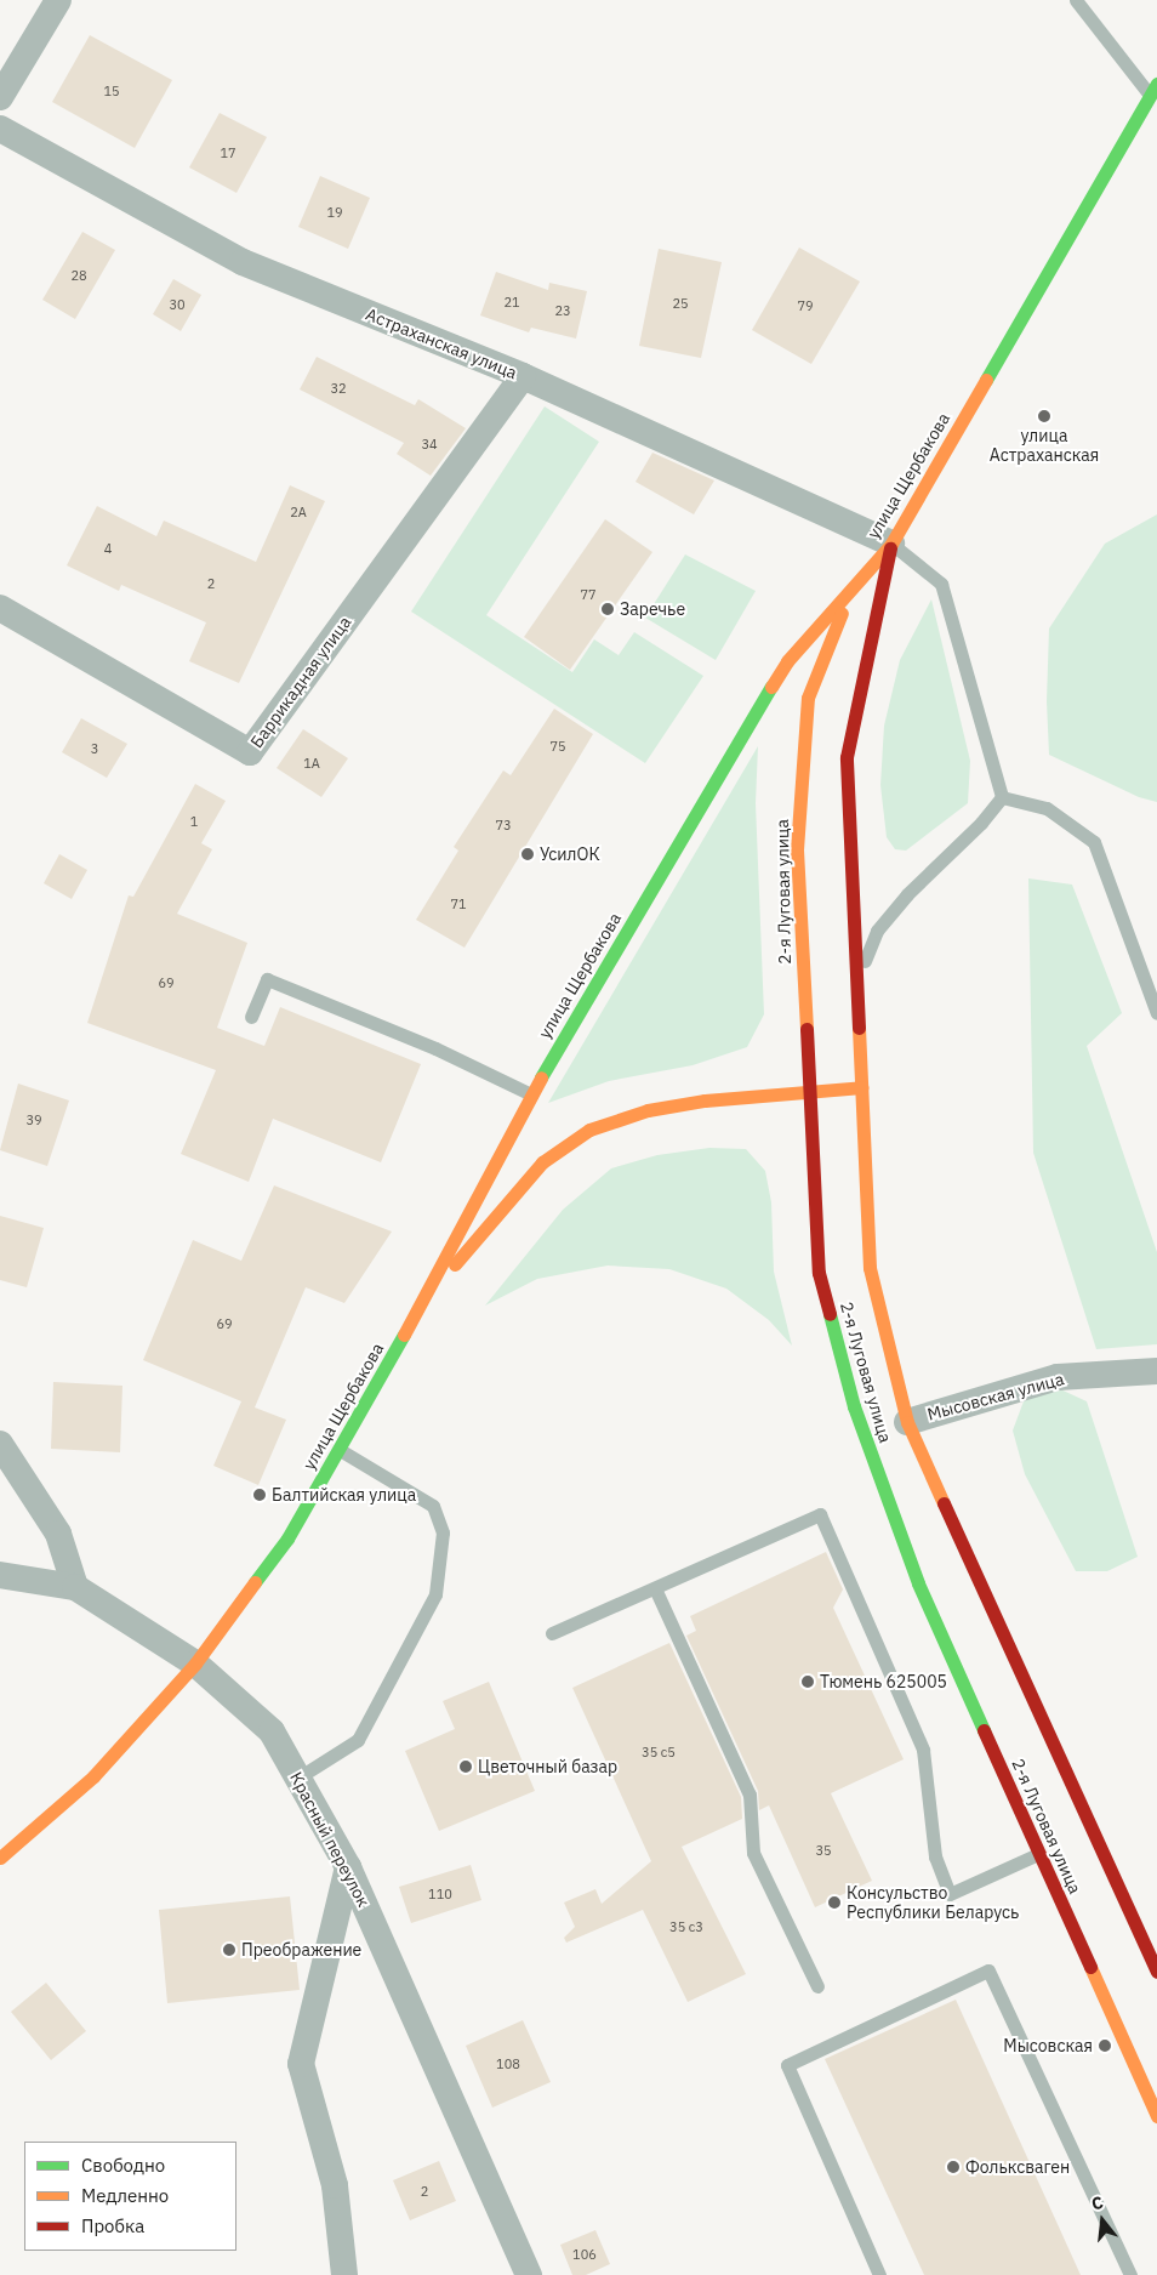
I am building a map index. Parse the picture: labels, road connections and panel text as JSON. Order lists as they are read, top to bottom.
{
  "streets": {
    "main road": ["улица Щербакова", "2-я Луговая улица"],
    "street": [
      "Астраханская улица",
      "Баррикадная улица",
      "Мысовская улица",
      "Красный переулок"
    ]
  },
  "crossings": [
    ["Астраханская улица", "улица Щербакова"],
    ["Астраханская улица", "Баррикадная улица"],
    ["Астраханская улица", "2-я Луговая улица"],
    ["улица Щербакова", "2-я Луговая улица"],
    ["улица Щербакова", "Красный переулок"],
    ["2-я Луговая улица", "Мысовская улица"]
  ],
  "places": [
    "улица Астраханская",
    "Заречье",
    "УсилОК",
    "Балтийская улица",
    "Тюмень 625005",
    "Цветочный базар",
    "Консульство Республики Беларусь",
    "Преображение",
    "Мысовская",
    "Фольксваген"
  ],
  "house_numbers": [
    "15",
    "17",
    "19",
    "28",
    "21",
    "25",
    "30",
    "79",
    "23",
    "32",
    "34",
    "2А",
    "4",
    "2",
    "77",
    "75",
    "3",
    "1А",
    "1",
    "73",
    "71",
    "69",
    "39",
    "69",
    "35 с5",
    "35",
    "110",
    "35 с3",
    "108",
    "2",
    "106"
  ],
  "legend": ["Свободно", "Медленно", "Пробка"],
  "north": "top"
}
